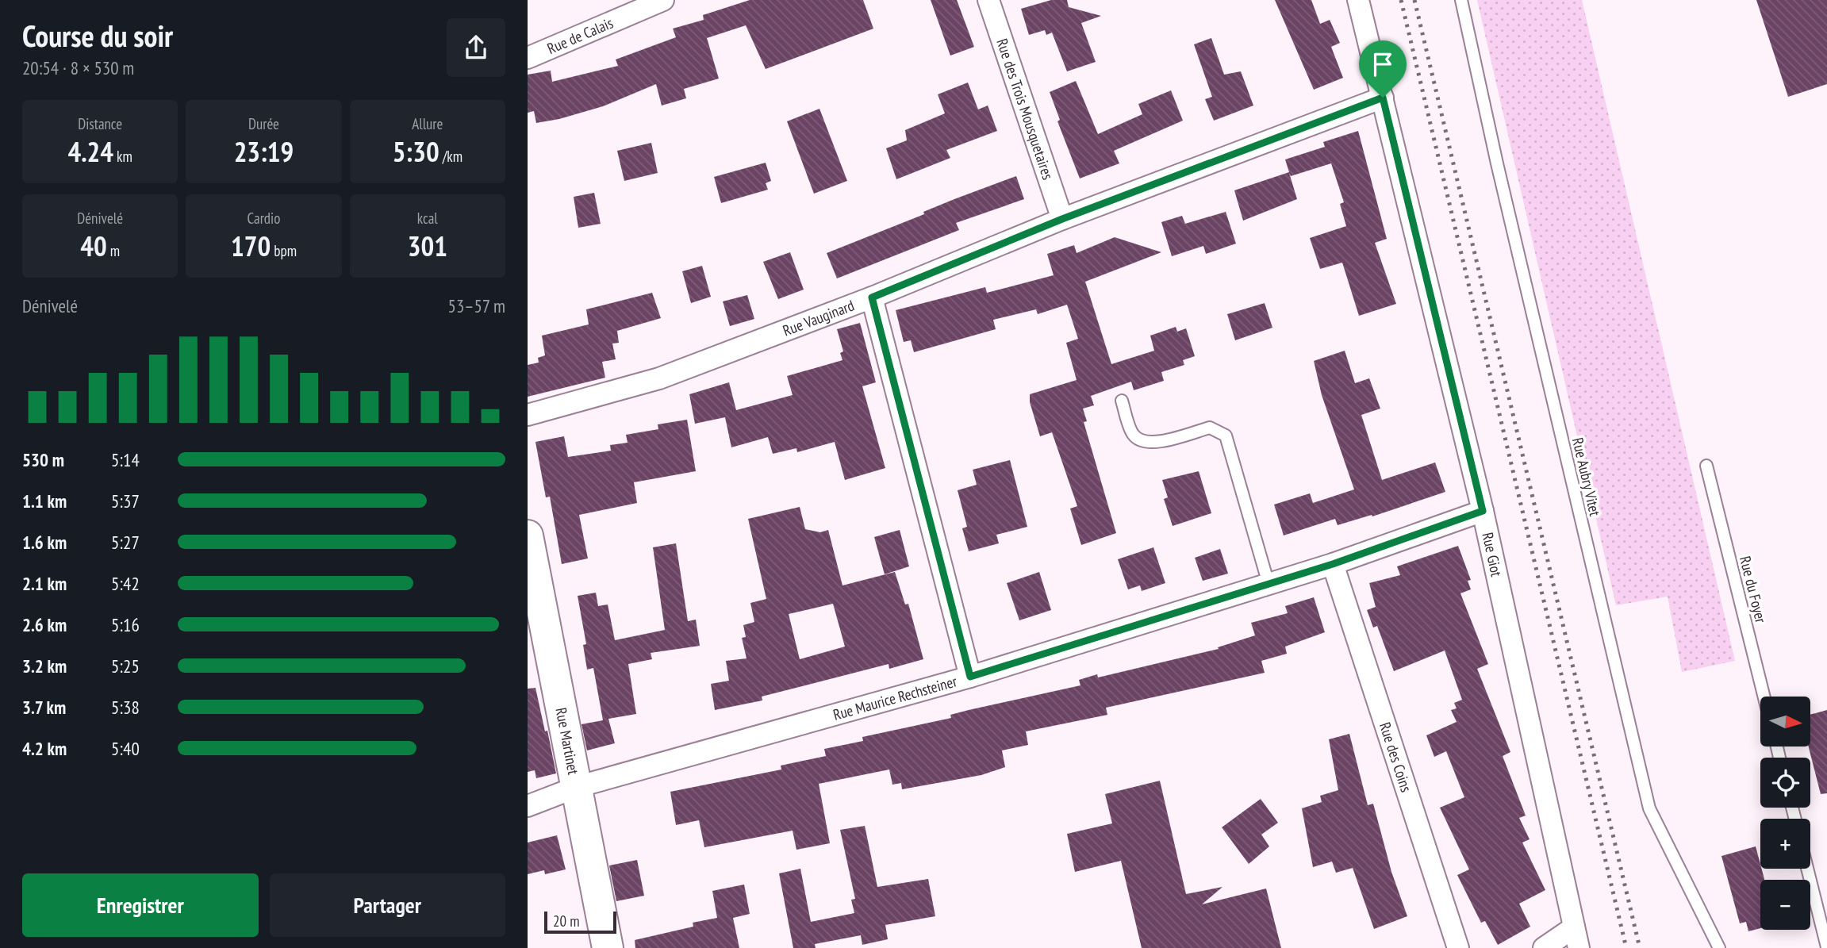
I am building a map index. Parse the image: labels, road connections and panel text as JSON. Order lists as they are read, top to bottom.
{
  "streets": {
    "street": [
      "Rue de Calais",
      "Rue des Trois Mousquetaires",
      "Rue Vauginard",
      "Rue Giot",
      "Rue Maurice Rechsteiner",
      "Rue Martinet",
      "Rue des Coins"
    ],
    "lane": ["Rue Aubry Vitet", "Rue du Foyer"]
  },
  "crossings": [
    ["Rue des Trois Mousquetaires", "Rue Vauginard"],
    ["Rue Vauginard", "Rue Giot"],
    ["Rue Giot", "Rue Maurice Rechsteiner"],
    ["Rue Maurice Rechsteiner", "Rue Martinet"],
    ["Rue Maurice Rechsteiner", "Rue des Coins"]
  ],
  "scale_bar": "20 m",
  "north": "right",
  "page": {
    "heading": ["Course du soir", "20:54 · 8 × 530 m"],
    "stats": [
      ["Distance", "4.24 km"],
      ["Durée", "23:19"],
      ["Allure", "5:30 /km"],
      ["Dénivelé", "40 m"],
      ["Cardio", "170 bpm"],
      ["kcal", "301"]
    ],
    "chart": ["Dénivelé", "53–57 m"],
    "list": [
      {
        "name": "530 m",
        "note": "5:14"
      },
      {
        "name": "1.1 km",
        "note": "5:37"
      },
      {
        "name": "1.6 km",
        "note": "5:27"
      },
      {
        "name": "2.1 km",
        "note": "5:42"
      },
      {
        "name": "2.6 km",
        "note": "5:16"
      },
      {
        "name": "3.2 km",
        "note": "5:25"
      },
      {
        "name": "3.7 km",
        "note": "5:38"
      },
      {
        "name": "4.2 km",
        "note": "5:40"
      }
    ],
    "map_buttons": ["+", "−"],
    "buttons": ["Enregistrer", "Partager"],
    "scale": "20 m"
  }
}
